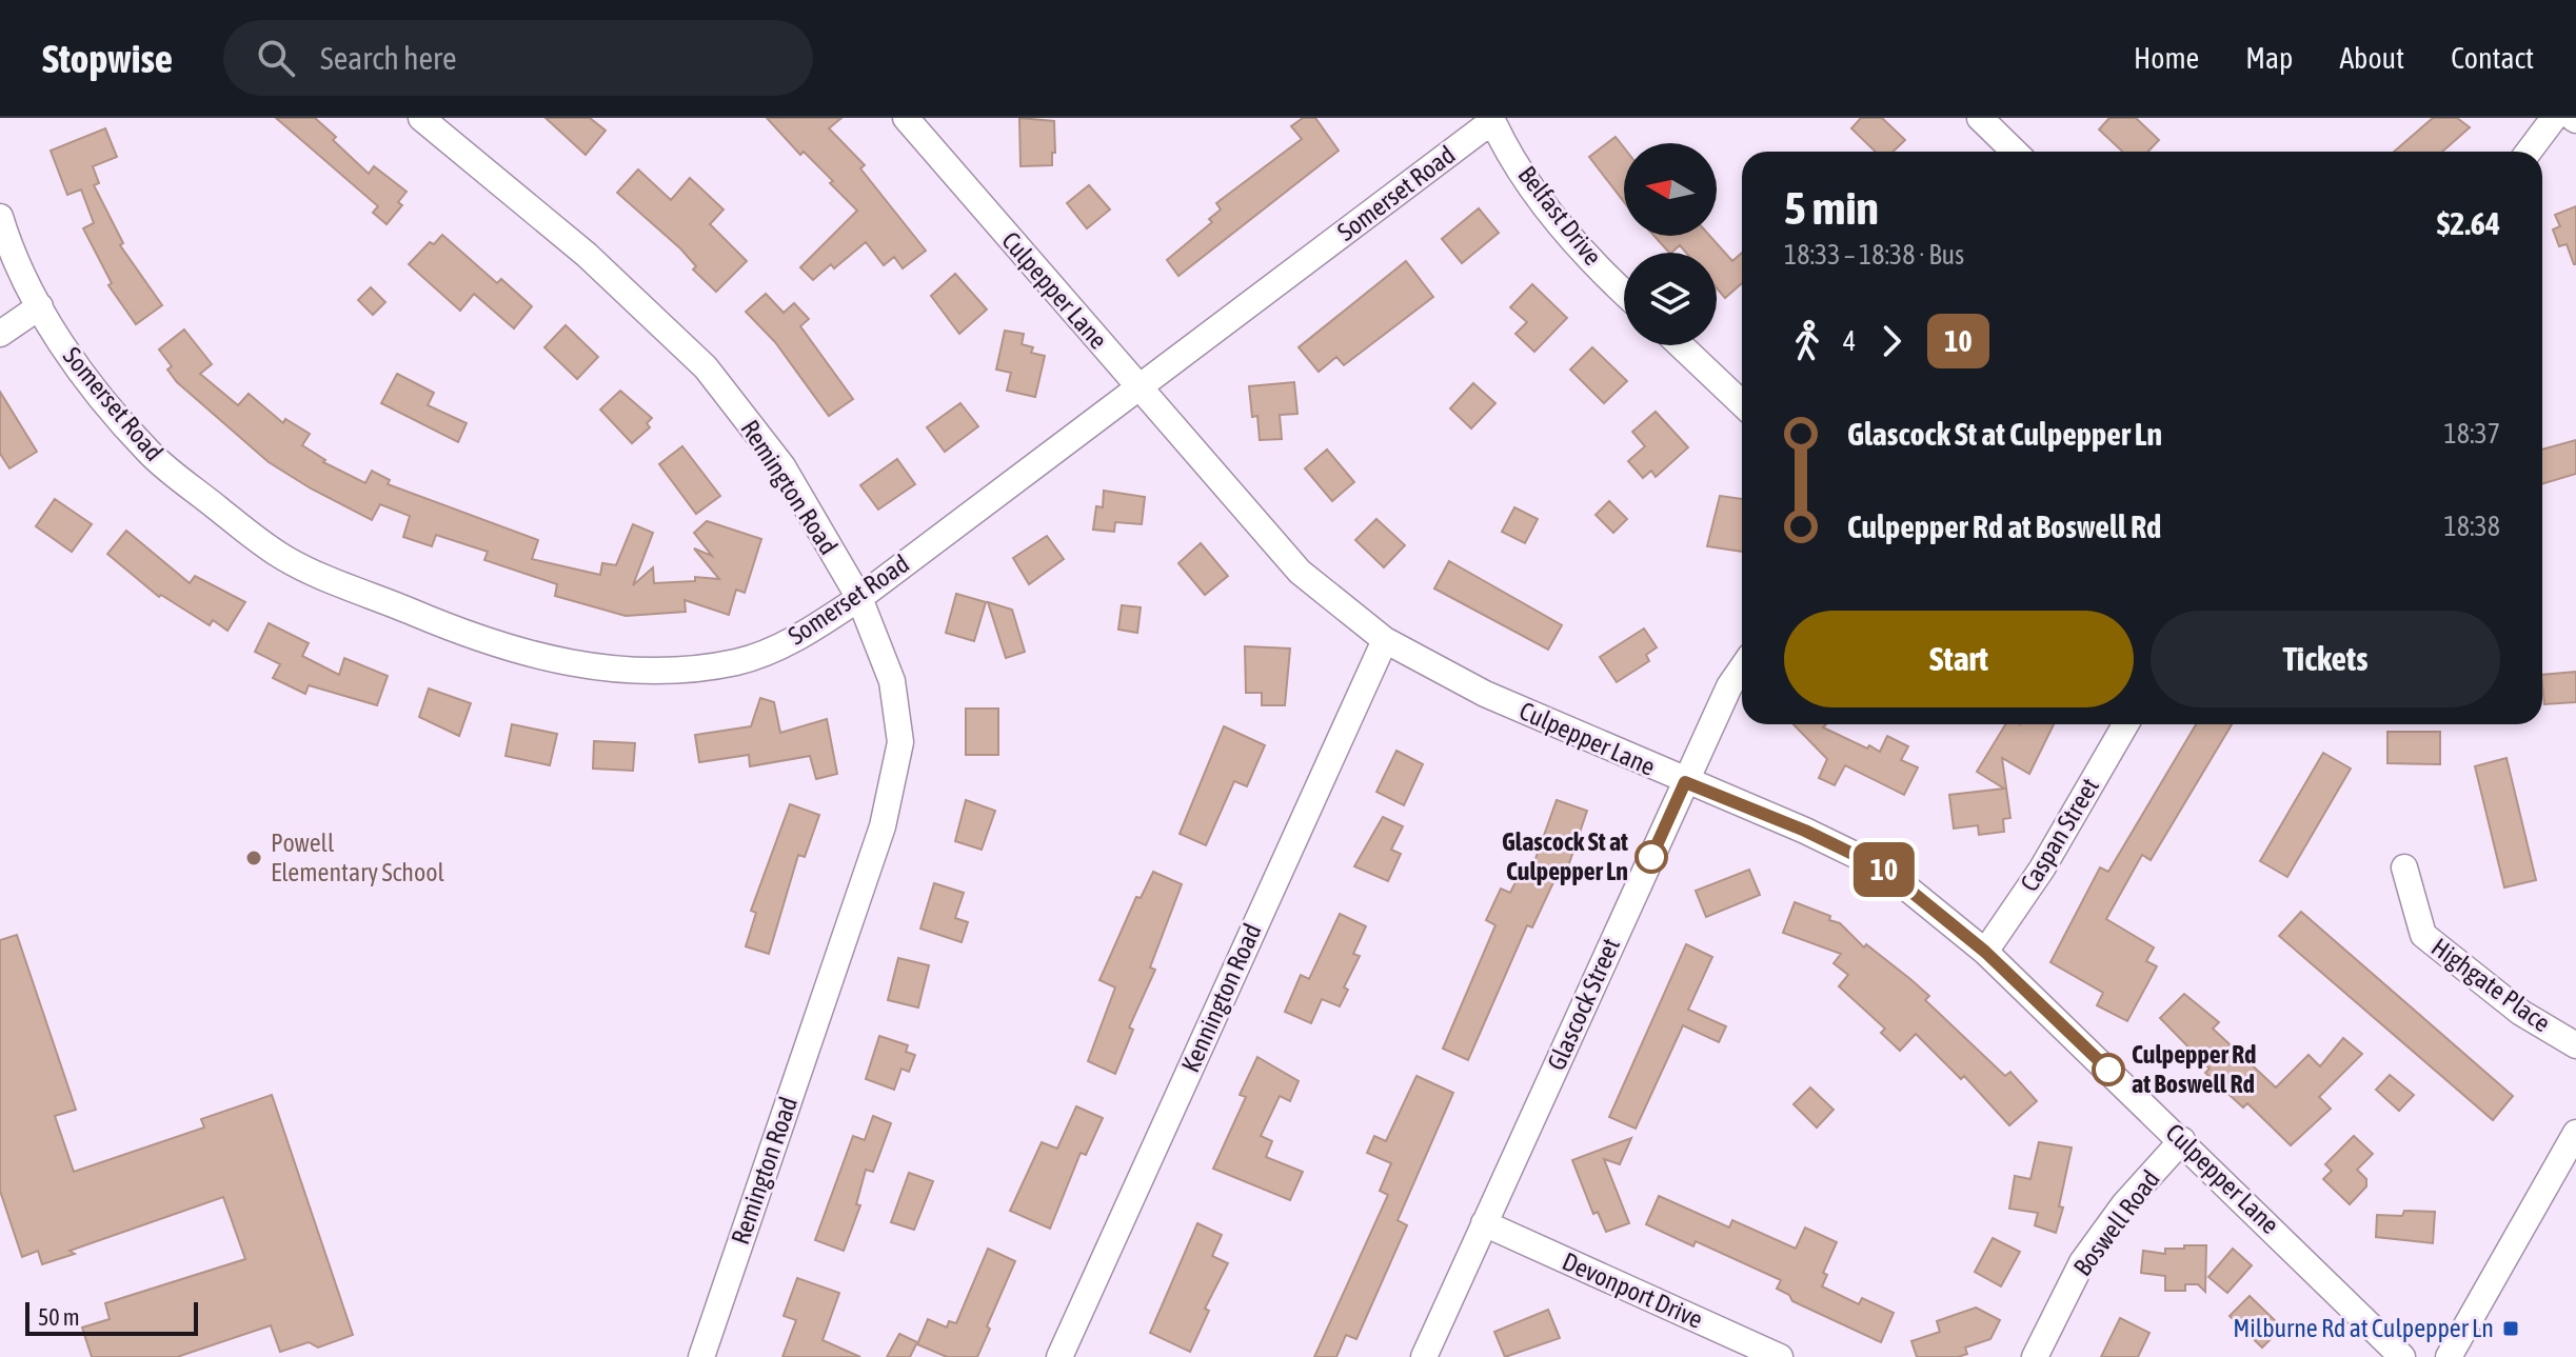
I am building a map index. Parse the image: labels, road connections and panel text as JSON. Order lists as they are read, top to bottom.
{
  "streets": {
    "street": [
      "Somerset Road",
      "Belfast Drive",
      "Culpepper Lane",
      "Remington Road",
      "Caspan Street",
      "Highgate Place",
      "Kennington Road",
      "Glascock Street",
      "Boswell Road",
      "Devonport Drive"
    ]
  },
  "crossings": [
    ["Somerset Road", "Belfast Drive"],
    ["Somerset Road", "Culpepper Lane"],
    ["Somerset Road", "Remington Road"],
    ["Culpepper Lane", "Caspan Street"],
    ["Culpepper Lane", "Kennington Road"],
    ["Culpepper Lane", "Glascock Street"],
    ["Culpepper Lane", "Boswell Road"],
    ["Glascock Street", "Devonport Drive"]
  ],
  "places": {
    "other": ["Glascock St at Culpepper Ln", "Powell Elementary School", "Culpepper Rd at Boswell Rd"],
    "transit": ["Milburne Rd at Culpepper Ln"]
  },
  "lines": ["bus line 10"],
  "scale_bar": "50 m",
  "north": "left",
  "page": {
    "header": "Stopwise",
    "search": "Search here",
    "nav": [
      "Home",
      "Map",
      "About",
      "Contact"
    ],
    "on_map": "10",
    "heading": ["5 min", "18:33 – 18:38 · Bus", "$2.64"],
    "legs": ["4", "10"],
    "list": [
      {
        "name": "Glascock St at Culpepper Ln",
        "value": "18:37"
      },
      {
        "name": "Culpepper Rd at Boswell Rd",
        "value": "18:38"
      }
    ],
    "buttons": ["Start", "Tickets"],
    "scale": "50 m"
  }
}
